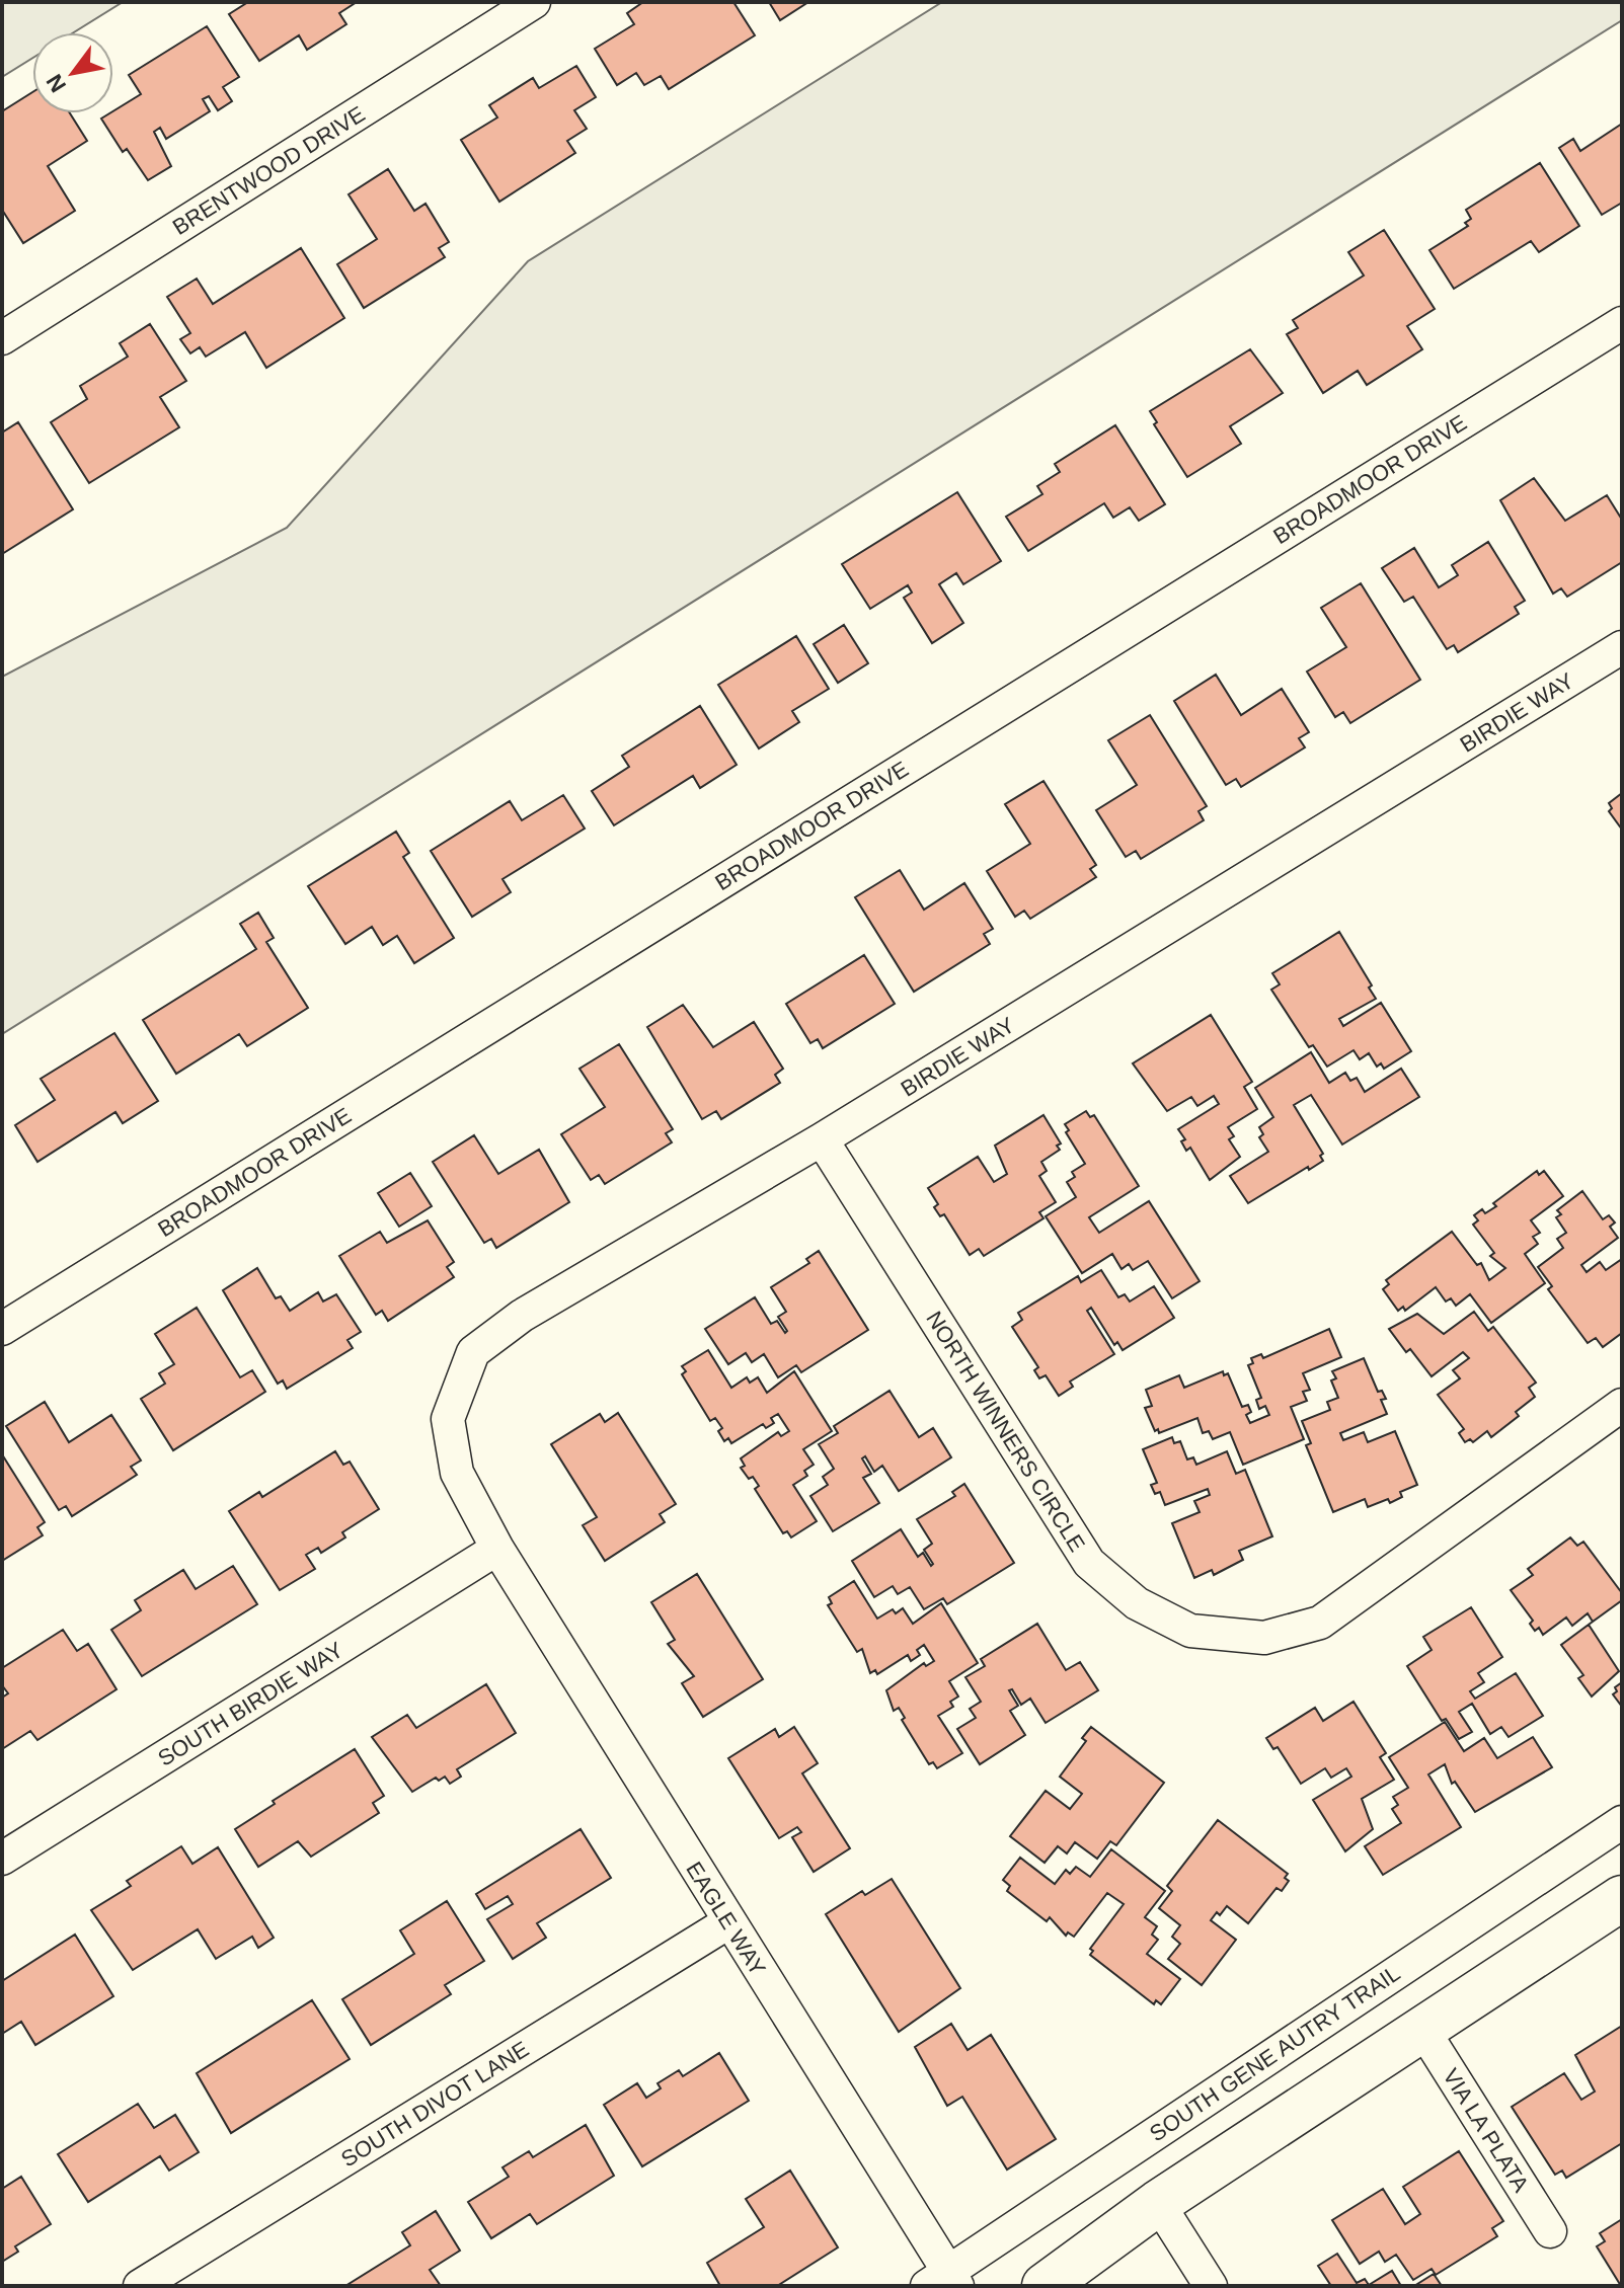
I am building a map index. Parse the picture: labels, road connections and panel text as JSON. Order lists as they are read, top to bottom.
{
  "streets": {
    "street": [
      "BRENTWOOD DRIVE",
      "BROADMOOR DRIVE",
      "BIRDIE WAY",
      "NORTH WINNERS CIRCLE",
      "SOUTH BIRDIE WAY",
      "EAGLE WAY",
      "SOUTH GENE AUTRY TRAIL",
      "SOUTH DIVOT LANE",
      "VIA LA PLATA"
    ]
  },
  "crossings": [
    ["BIRDIE WAY", "NORTH WINNERS CIRCLE"],
    ["BIRDIE WAY", "SOUTH BIRDIE WAY"],
    ["BIRDIE WAY", "EAGLE WAY"],
    ["SOUTH BIRDIE WAY", "EAGLE WAY"],
    ["EAGLE WAY", "SOUTH GENE AUTRY TRAIL"],
    ["EAGLE WAY", "SOUTH DIVOT LANE"]
  ],
  "north": "bottom left"
}
